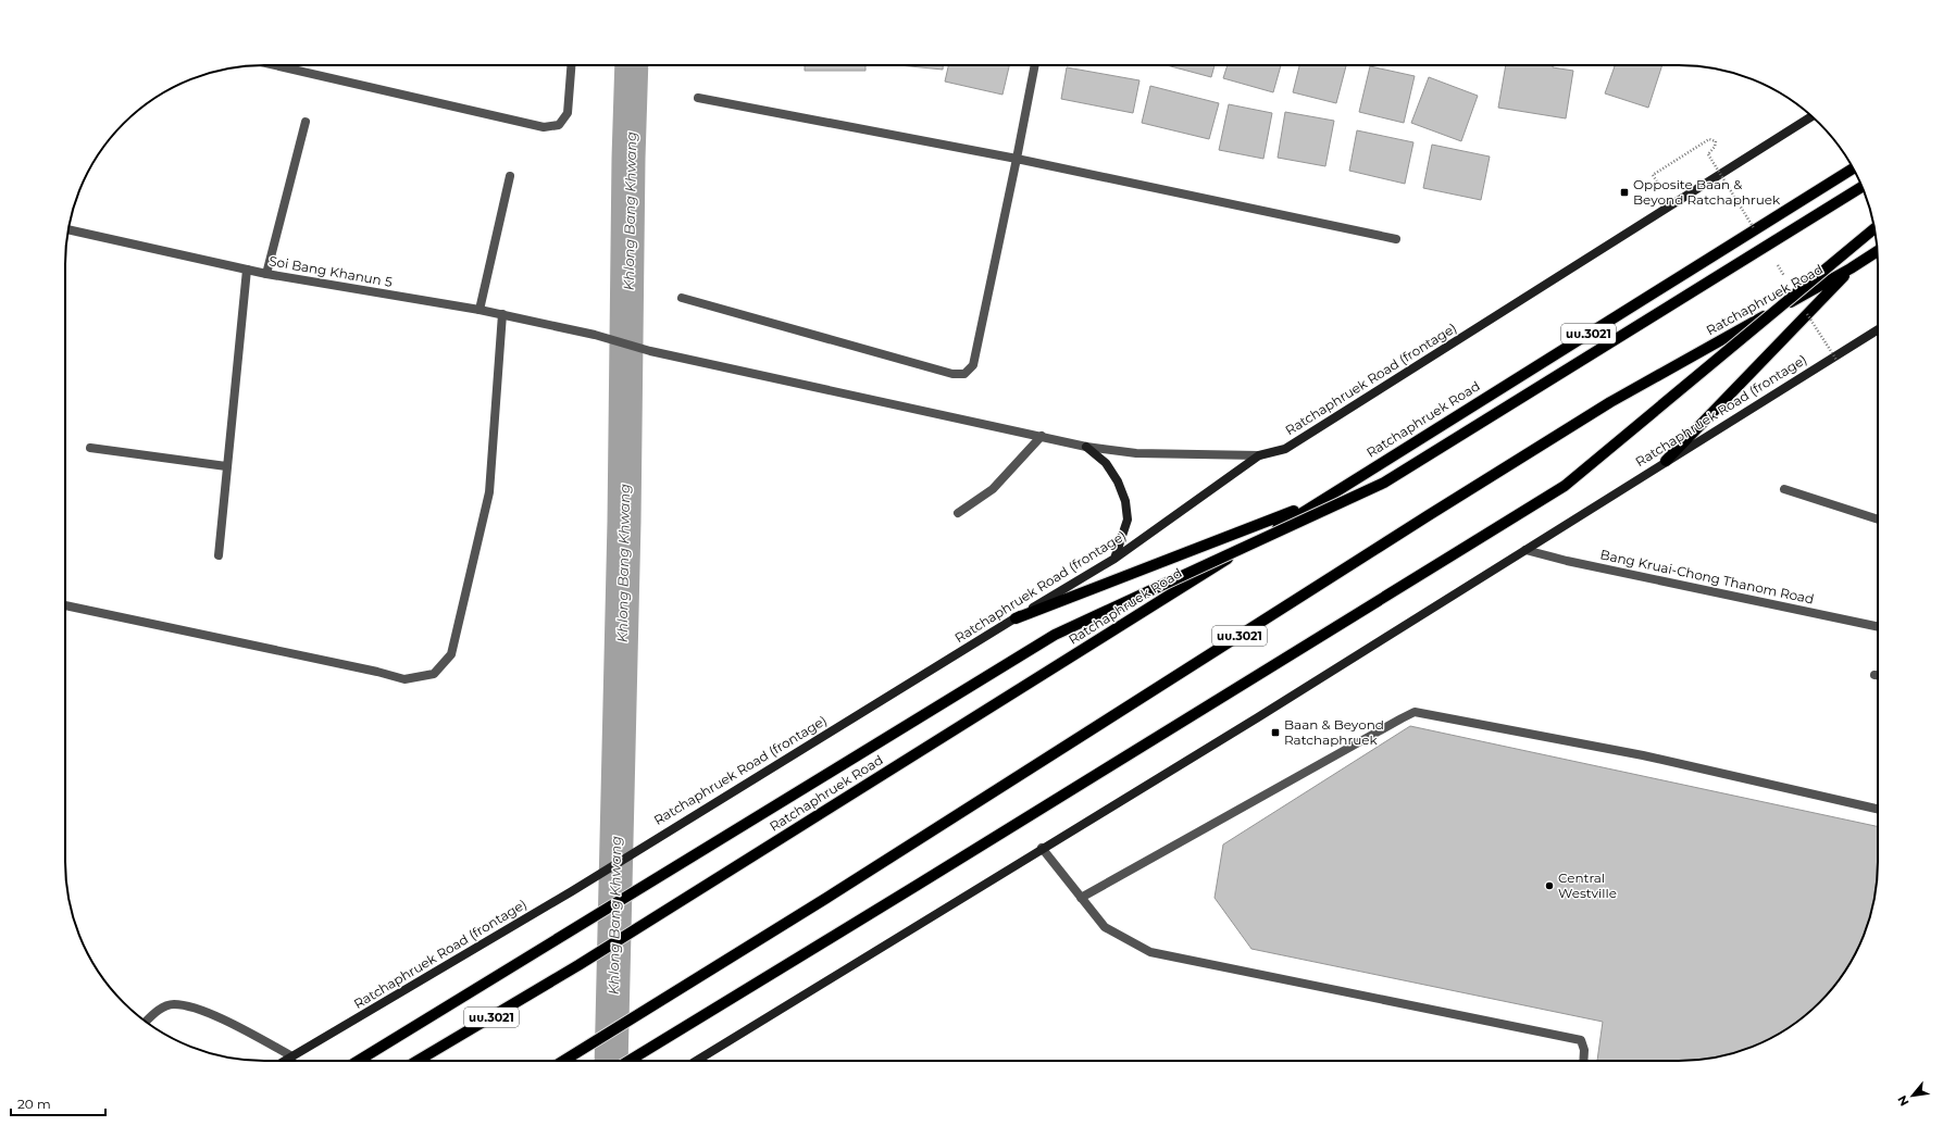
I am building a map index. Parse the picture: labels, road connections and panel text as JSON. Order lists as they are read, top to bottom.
{
  "streets": {
    "main road": ["Ratchaphruek Road", "นบ.3021", "Ratchaphruek Road (frontage)"],
    "street": ["Soi Bang Khanun 5", "Bang Kruai-Chong Thanom Road"]
  },
  "crossings": [
    ["Soi Bang Khanun 5", "Ratchaphruek Road (frontage)"],
    ["Ratchaphruek Road (frontage)", "Bang Kruai-Chong Thanom Road"]
  ],
  "water": ["Khlong Bang Khwang"],
  "places": {
    "transit": ["Opposite Baan & Beyond Ratchaphruek", "Baan & Beyond Ratchaphruek"],
    "other": ["Central Westville"]
  },
  "scale_bar": "20 m",
  "north": "bottom left"
}
